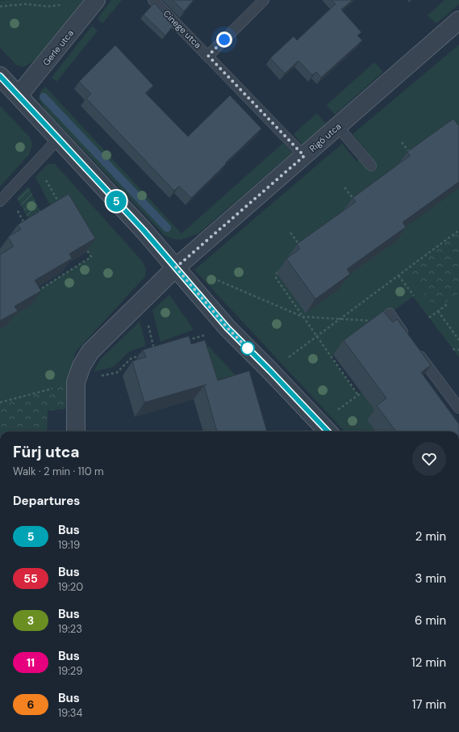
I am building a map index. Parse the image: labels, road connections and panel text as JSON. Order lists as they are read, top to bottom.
{
  "streets": {
    "street": ["Gerle utca", "Rigó utca"],
    "lane": ["Cinege utca"]
  },
  "crossings": [
    ["Cinege utca", "Rigó utca"]
  ],
  "lines": ["bus line 5"],
  "page": {
    "on_map": "5",
    "heading": [
      ["Fürj utca", "Walk · 2 min · 110 m"],
      "Departures"
    ],
    "list": [
      {
        "mark": "5",
        "name": "Bus",
        "note": "19:19",
        "value": "2 min"
      },
      {
        "mark": "55",
        "name": "Bus",
        "note": "19:20",
        "value": "3 min"
      },
      {
        "mark": "3",
        "name": "Bus",
        "note": "19:23",
        "value": "6 min"
      },
      {
        "mark": "11",
        "name": "Bus",
        "note": "19:29",
        "value": "12 min"
      },
      {
        "mark": "6",
        "name": "Bus",
        "note": "19:34",
        "value": "17 min"
      }
    ]
  }
}
